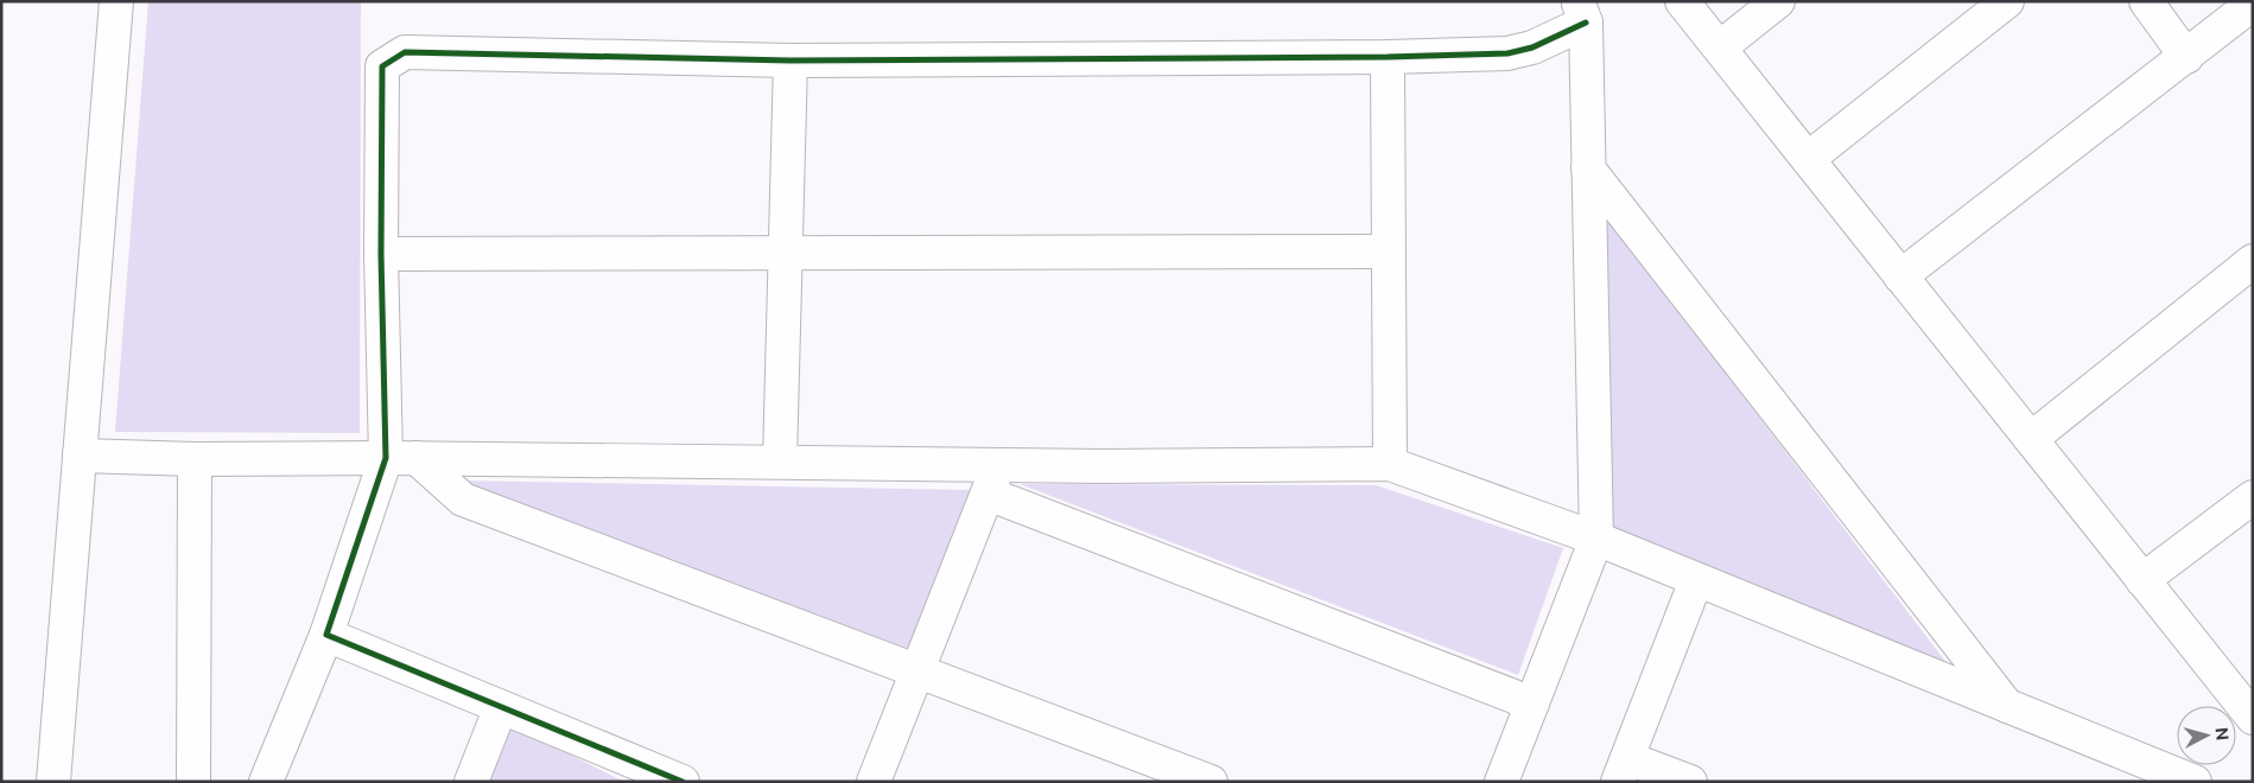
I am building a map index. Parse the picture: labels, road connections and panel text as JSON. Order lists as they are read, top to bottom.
{
  "north": "right"
}
